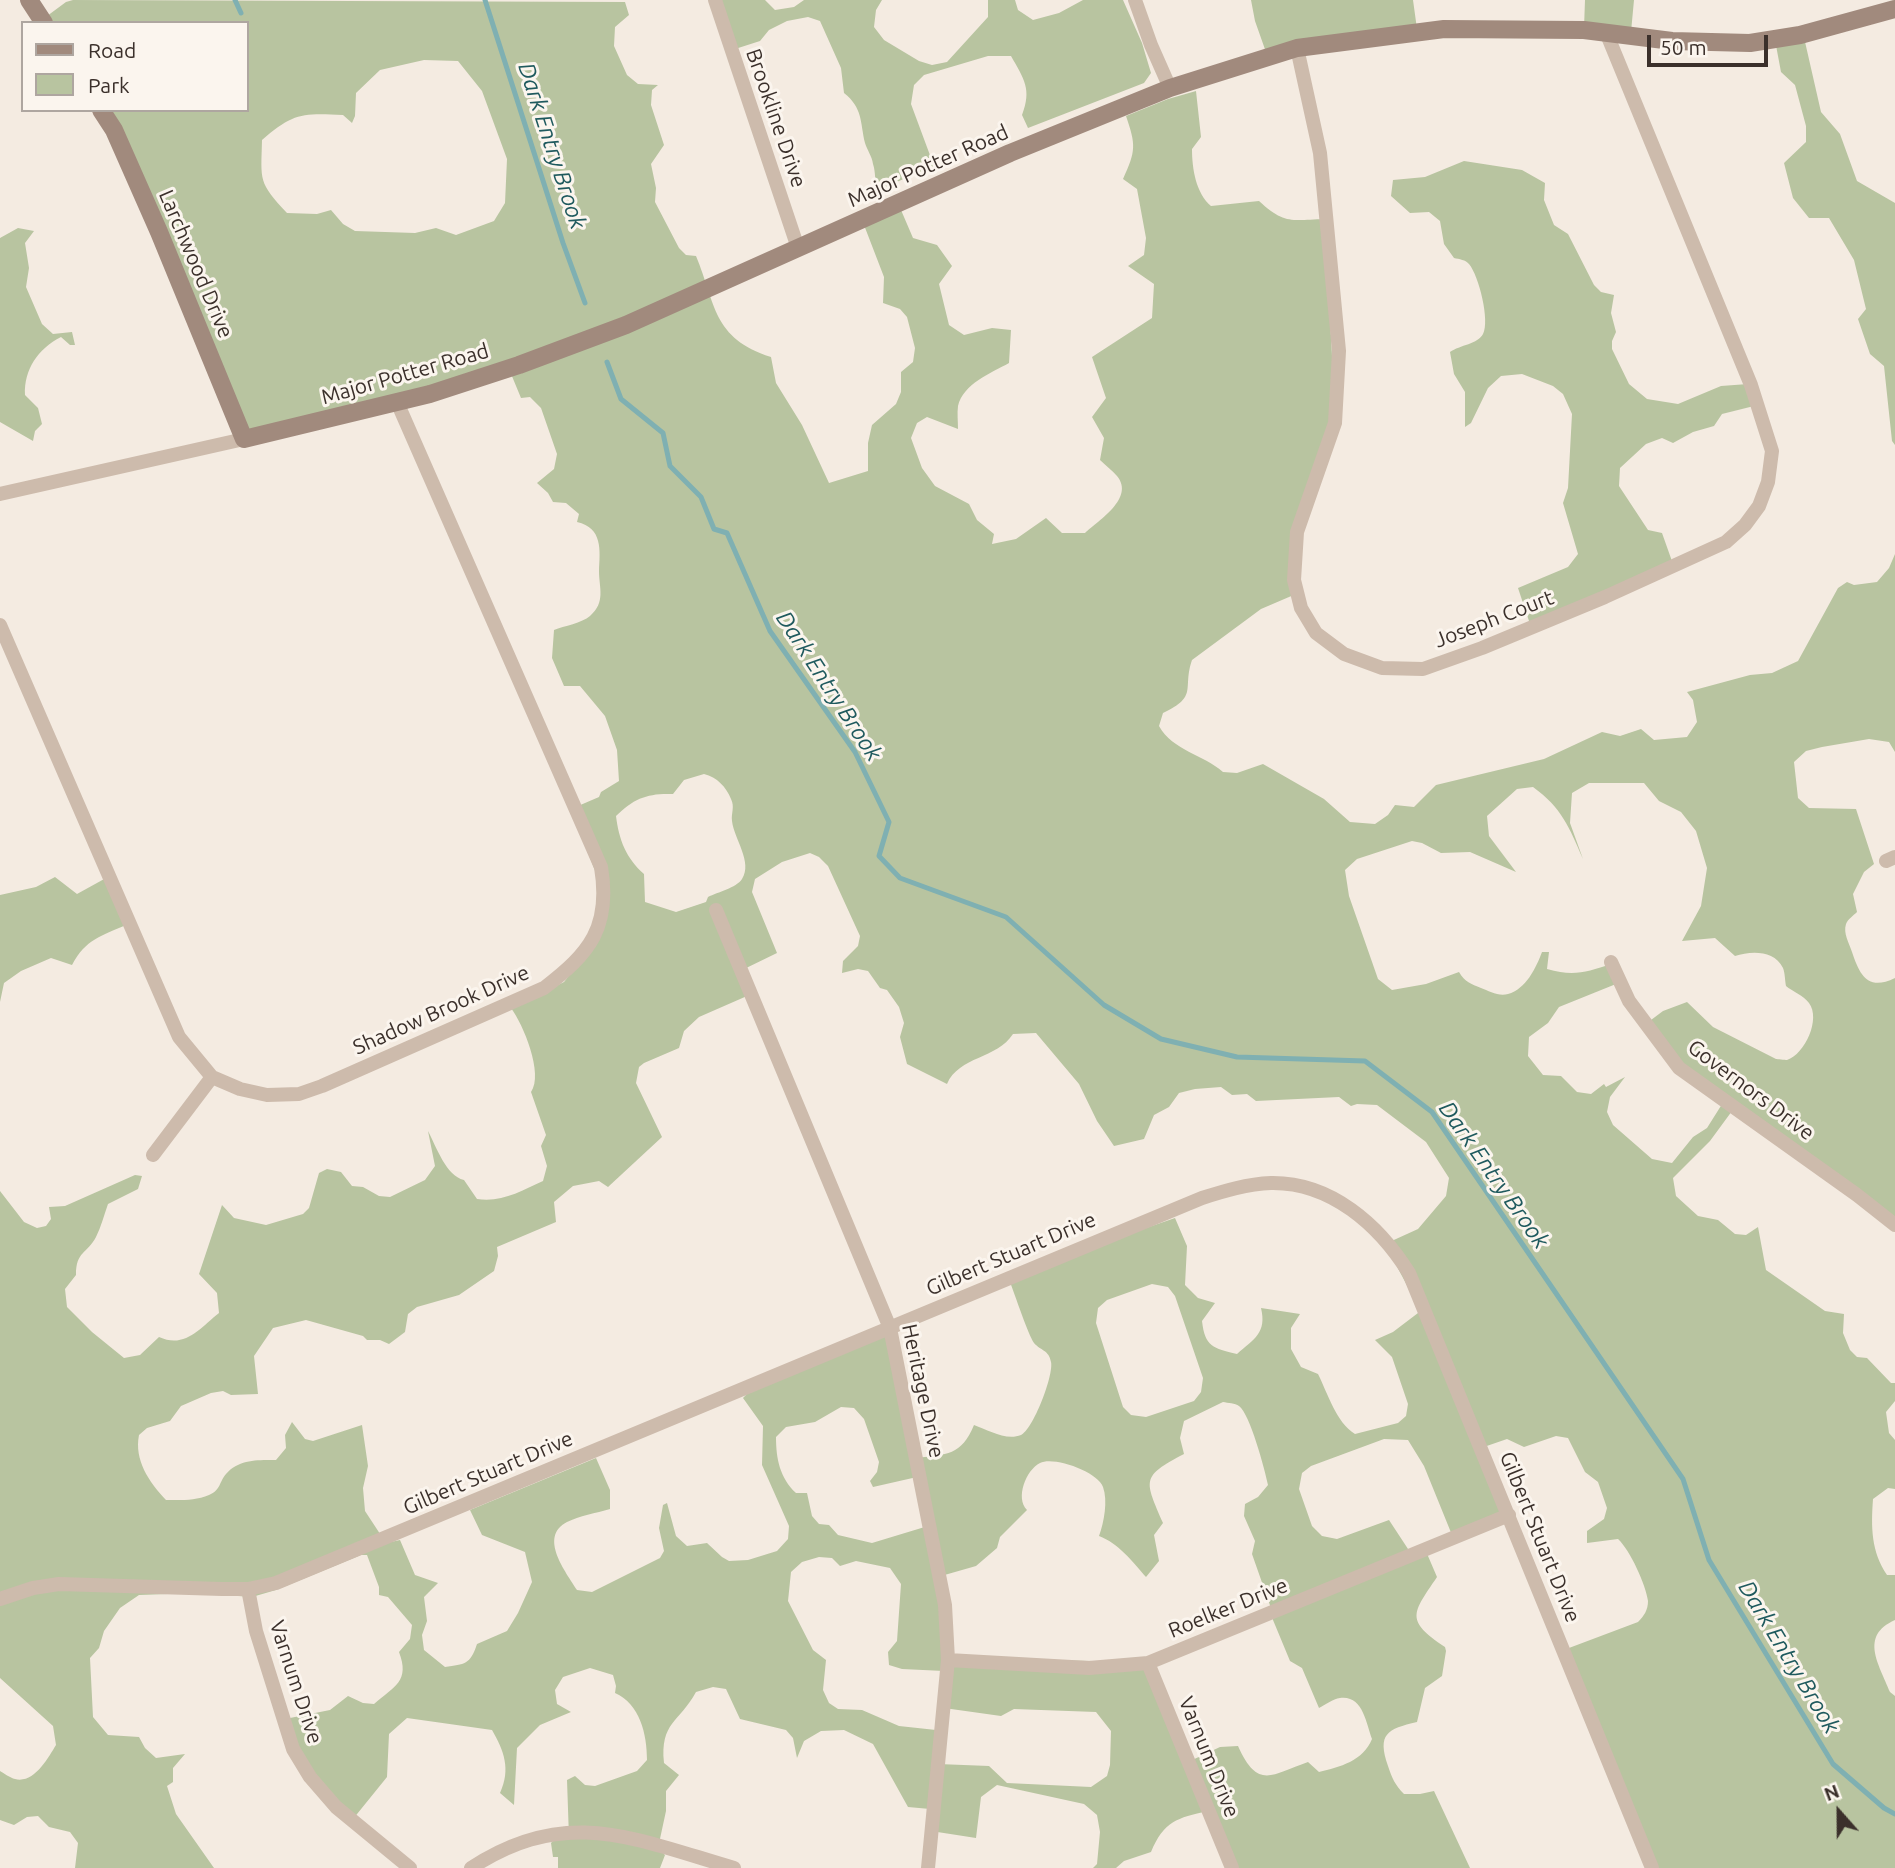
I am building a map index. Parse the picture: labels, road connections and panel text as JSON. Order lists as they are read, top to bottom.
{
  "streets": {
    "street": [
      "Brookline Drive",
      "Major Potter Road",
      "Larchwood Drive",
      "Joseph Court",
      "Shadow Brook Drive",
      "Governors Drive",
      "Gilbert Stuart Drive",
      "Heritage Drive",
      "Roelker Drive",
      "Varnum Drive"
    ]
  },
  "crossings": [
    ["Brookline Drive", "Major Potter Road"],
    ["Major Potter Road", "Larchwood Drive"],
    ["Major Potter Road", "Joseph Court"],
    ["Major Potter Road", "Shadow Brook Drive"],
    ["Gilbert Stuart Drive", "Heritage Drive"],
    ["Gilbert Stuart Drive", "Roelker Drive"],
    ["Gilbert Stuart Drive", "Varnum Drive"],
    ["Heritage Drive", "Roelker Drive"],
    ["Roelker Drive", "Varnum Drive"]
  ],
  "water": ["Dark Entry Brook"],
  "legend": ["Road", "Park"],
  "scale_bar": "50 m",
  "north": "top"
}
